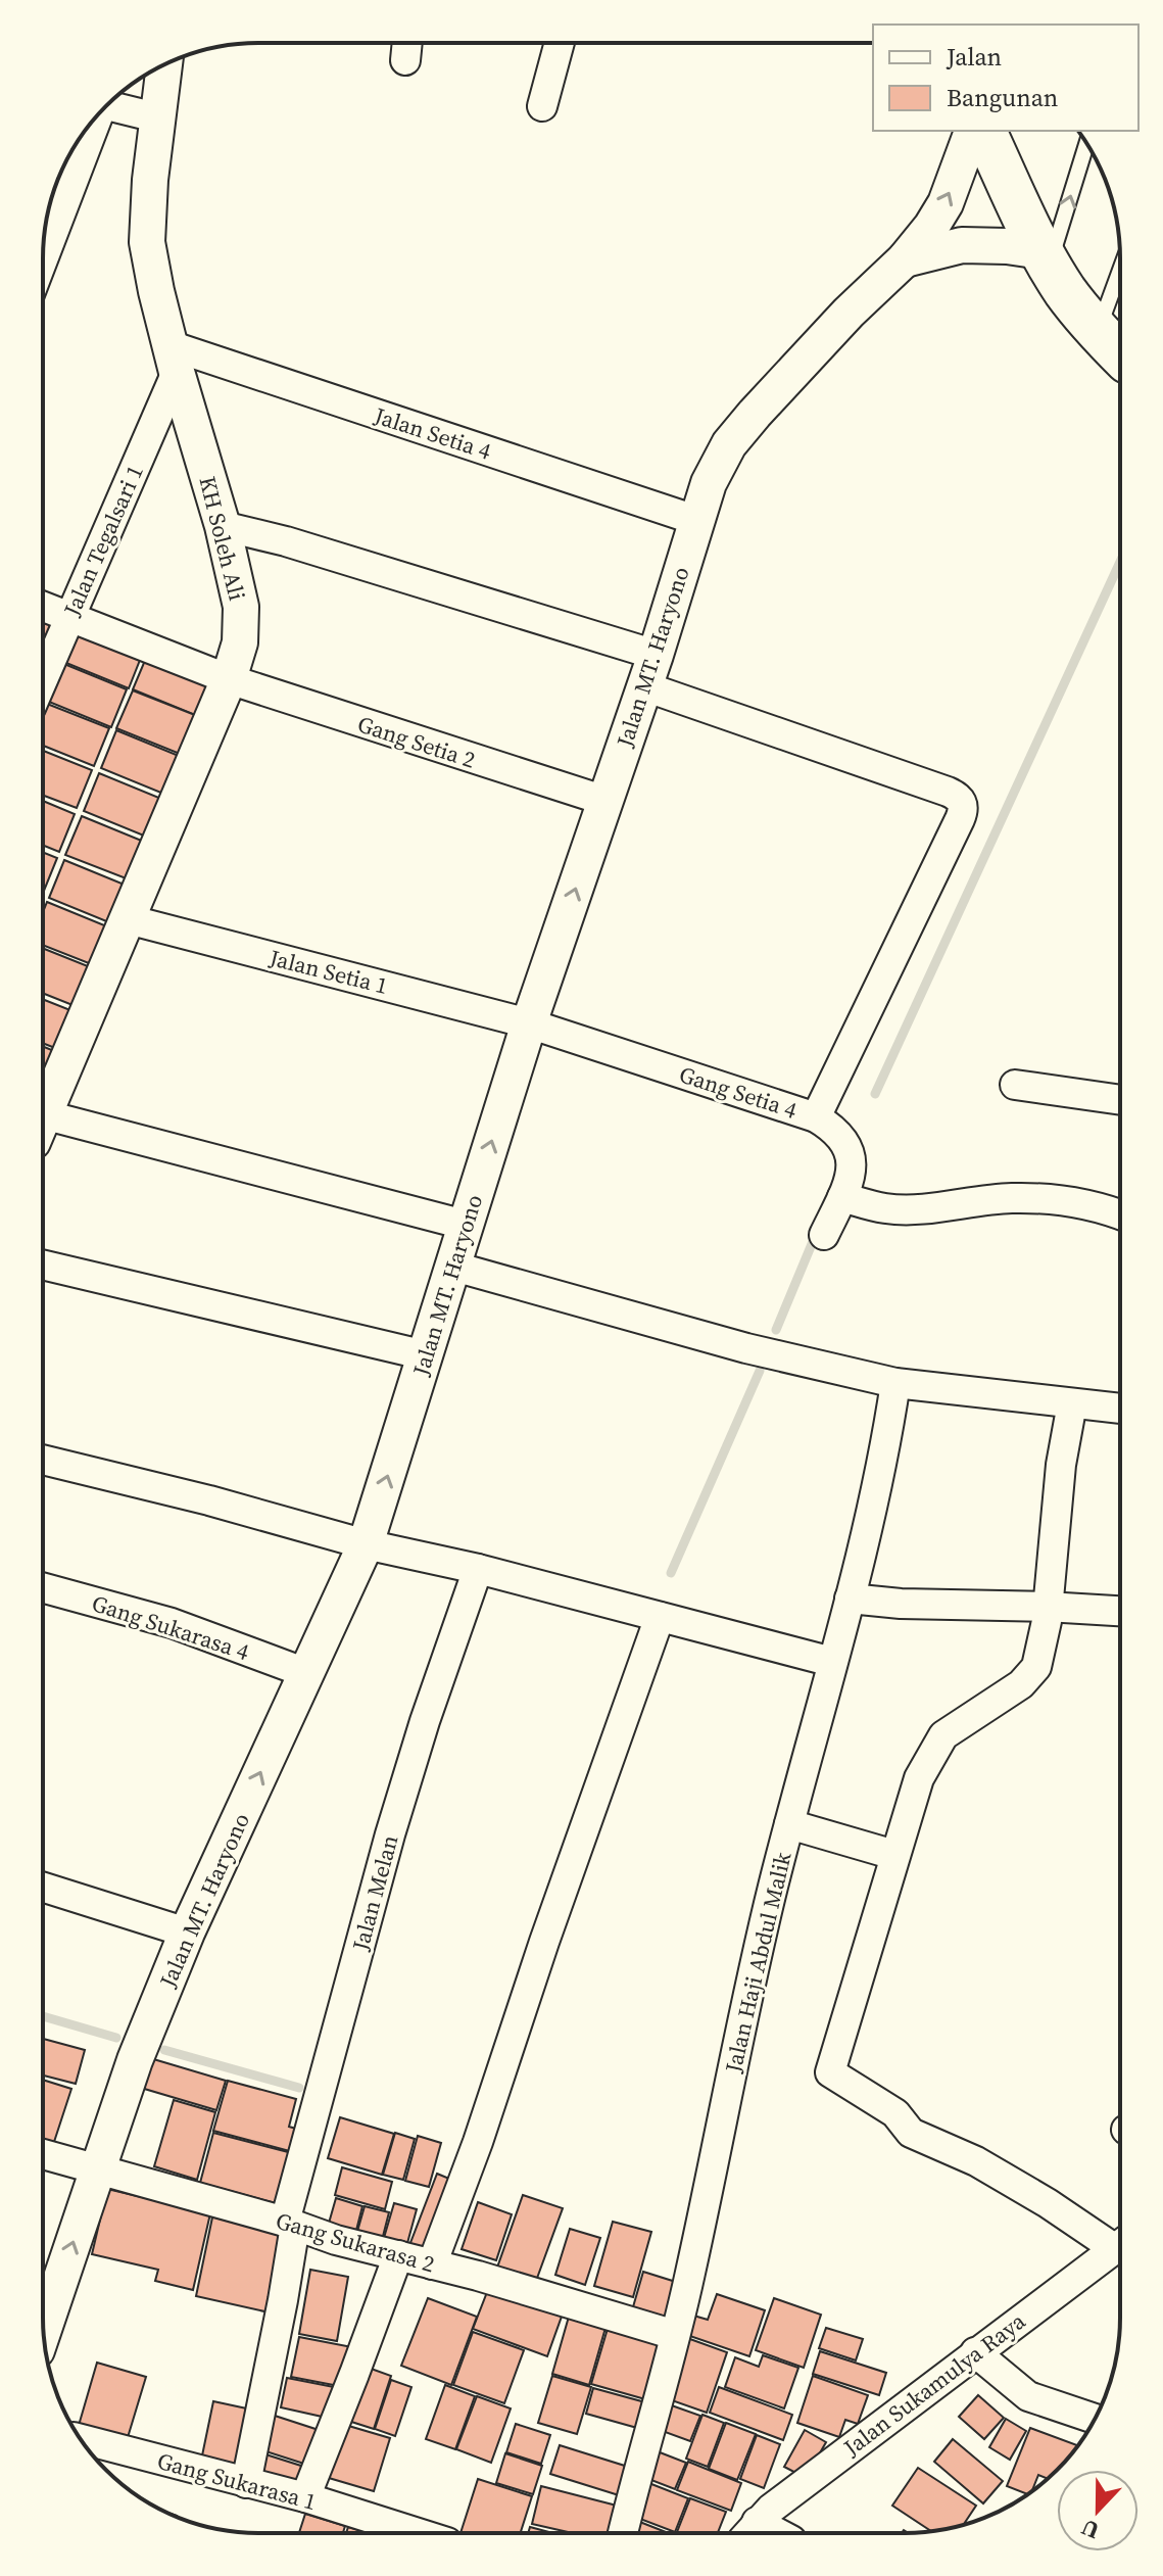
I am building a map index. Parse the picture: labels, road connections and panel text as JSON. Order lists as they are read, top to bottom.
{
  "streets": {
    "street": [
      "Jalan Setia 4",
      "KH Soleh Ali",
      "Jalan Tegalsari 1",
      "Jalan MT. Haryono",
      "Gang Setia 2",
      "Jalan Setia 1",
      "Gang Setia 4",
      "Gang Sukarasa 4",
      "Jalan Melan",
      "Jalan Haji Abdul Malik",
      "Gang Sukarasa 2",
      "Jalan Sukamulya Raya",
      "Gang Sukarasa 1"
    ]
  },
  "crossings": [
    ["Jalan Setia 4", "KH Soleh Ali"],
    ["Jalan Setia 4", "Jalan Tegalsari 1"],
    ["Jalan Setia 4", "Jalan MT. Haryono"],
    ["KH Soleh Ali", "Jalan Tegalsari 1"],
    ["KH Soleh Ali", "Gang Setia 2"],
    ["KH Soleh Ali", "Jalan Setia 1"],
    ["Jalan Tegalsari 1", "Gang Setia 2"],
    ["Jalan MT. Haryono", "Gang Setia 2"],
    ["Jalan MT. Haryono", "Jalan Setia 1"],
    ["Jalan MT. Haryono", "Gang Setia 4"],
    ["Jalan MT. Haryono", "Gang Sukarasa 4"],
    ["Jalan MT. Haryono", "Gang Sukarasa 2"],
    ["Jalan Setia 1", "Gang Setia 4"],
    ["Jalan Melan", "Gang Sukarasa 2"],
    ["Jalan Melan", "Gang Sukarasa 1"],
    ["Jalan Haji Abdul Malik", "Gang Sukarasa 2"]
  ],
  "one_way": ["Jalan MT. Haryono"],
  "legend": ["Jalan", "Bangunan"],
  "north": "bottom"
}
